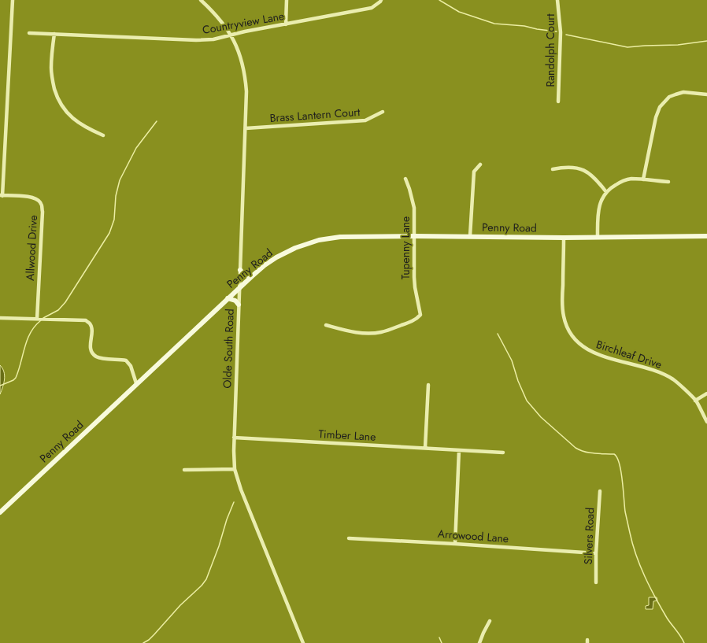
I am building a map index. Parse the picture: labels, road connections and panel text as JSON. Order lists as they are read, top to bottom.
{
  "streets": {
    "street": [
      "Countryview Lane",
      "Randolph Court",
      "Brass Lantern Court",
      "Penny Road",
      "Allwood Drive",
      "Tupenny Lane",
      "Olde South Road",
      "Birchleaf Drive",
      "Timber Lane",
      "Arrowood Lane",
      "Silvers Road"
    ]
  },
  "crossings": [
    ["Countryview Lane", "Olde South Road"],
    ["Brass Lantern Court", "Olde South Road"],
    ["Penny Road", "Tupenny Lane"],
    ["Penny Road", "Olde South Road"],
    ["Penny Road", "Birchleaf Drive"],
    ["Olde South Road", "Timber Lane"],
    ["Arrowood Lane", "Silvers Road"]
  ]
}
